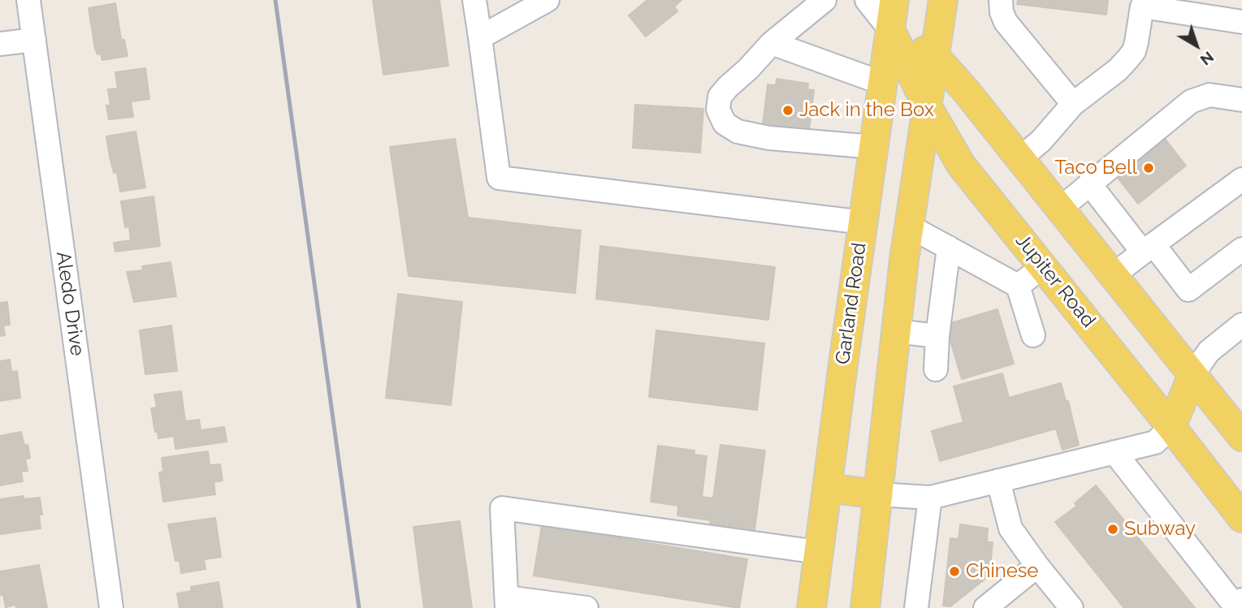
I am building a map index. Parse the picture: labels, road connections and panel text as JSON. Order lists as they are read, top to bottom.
{
  "streets": {
    "main road": ["Jupiter Road", "Garland Road"],
    "street": ["Aledo Drive"]
  },
  "crossings": [
    ["Jupiter Road", "Garland Road"]
  ],
  "places": [
    "Jack in the Box",
    "Taco Bell",
    "Subway",
    "Chinese"
  ],
  "north": "bottom right"
}
